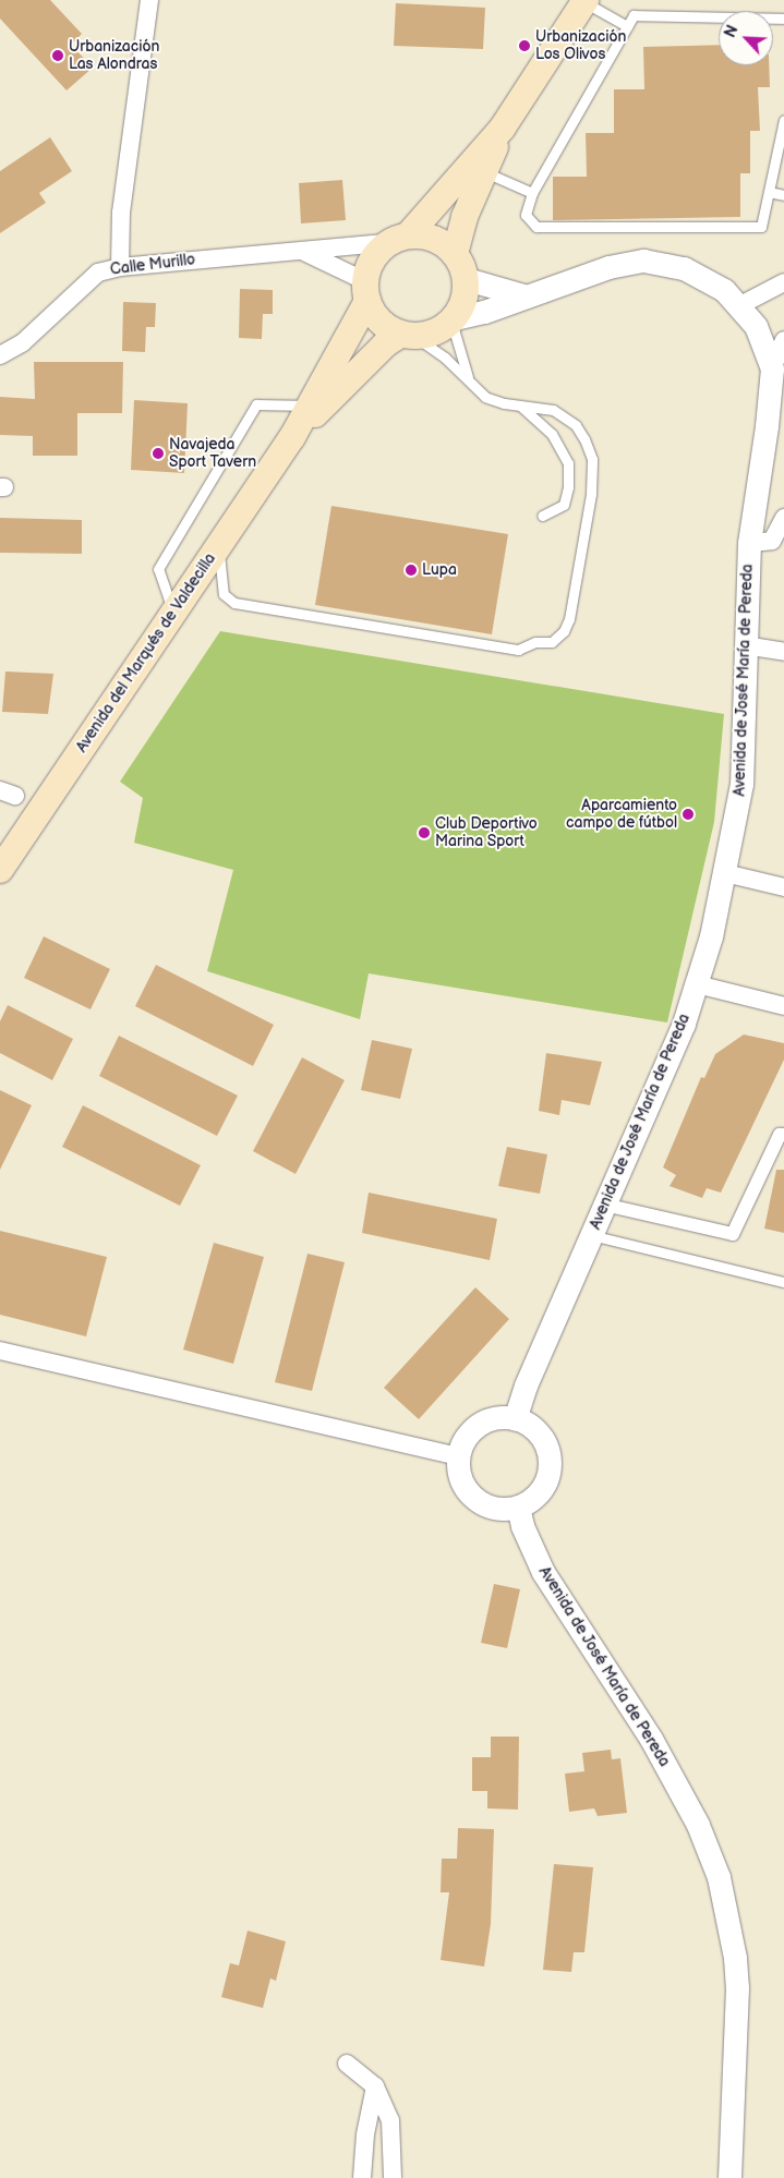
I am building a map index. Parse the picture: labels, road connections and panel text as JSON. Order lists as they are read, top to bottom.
{
  "streets": {
    "main road": ["Avenida del Marqués de Valdecilla"],
    "street": ["Calle Murillo", "Avenida de José María de Pereda"]
  },
  "crossings": [
    ["Calle Murillo", "Avenida del Marqués de Valdecilla"],
    ["Calle Murillo", "Avenida de José María de Pereda"],
    ["Avenida del Marqués de Valdecilla", "Avenida de José María de Pereda"]
  ],
  "places": [
    "Urbanización Los Olivos",
    "Urbanización Las Alondras",
    "Navajeda Sport Tavern",
    "Lupa",
    "Aparcamiento campo de fútbol",
    "Club Deportivo Marina Sport"
  ],
  "north": "top left"
}
